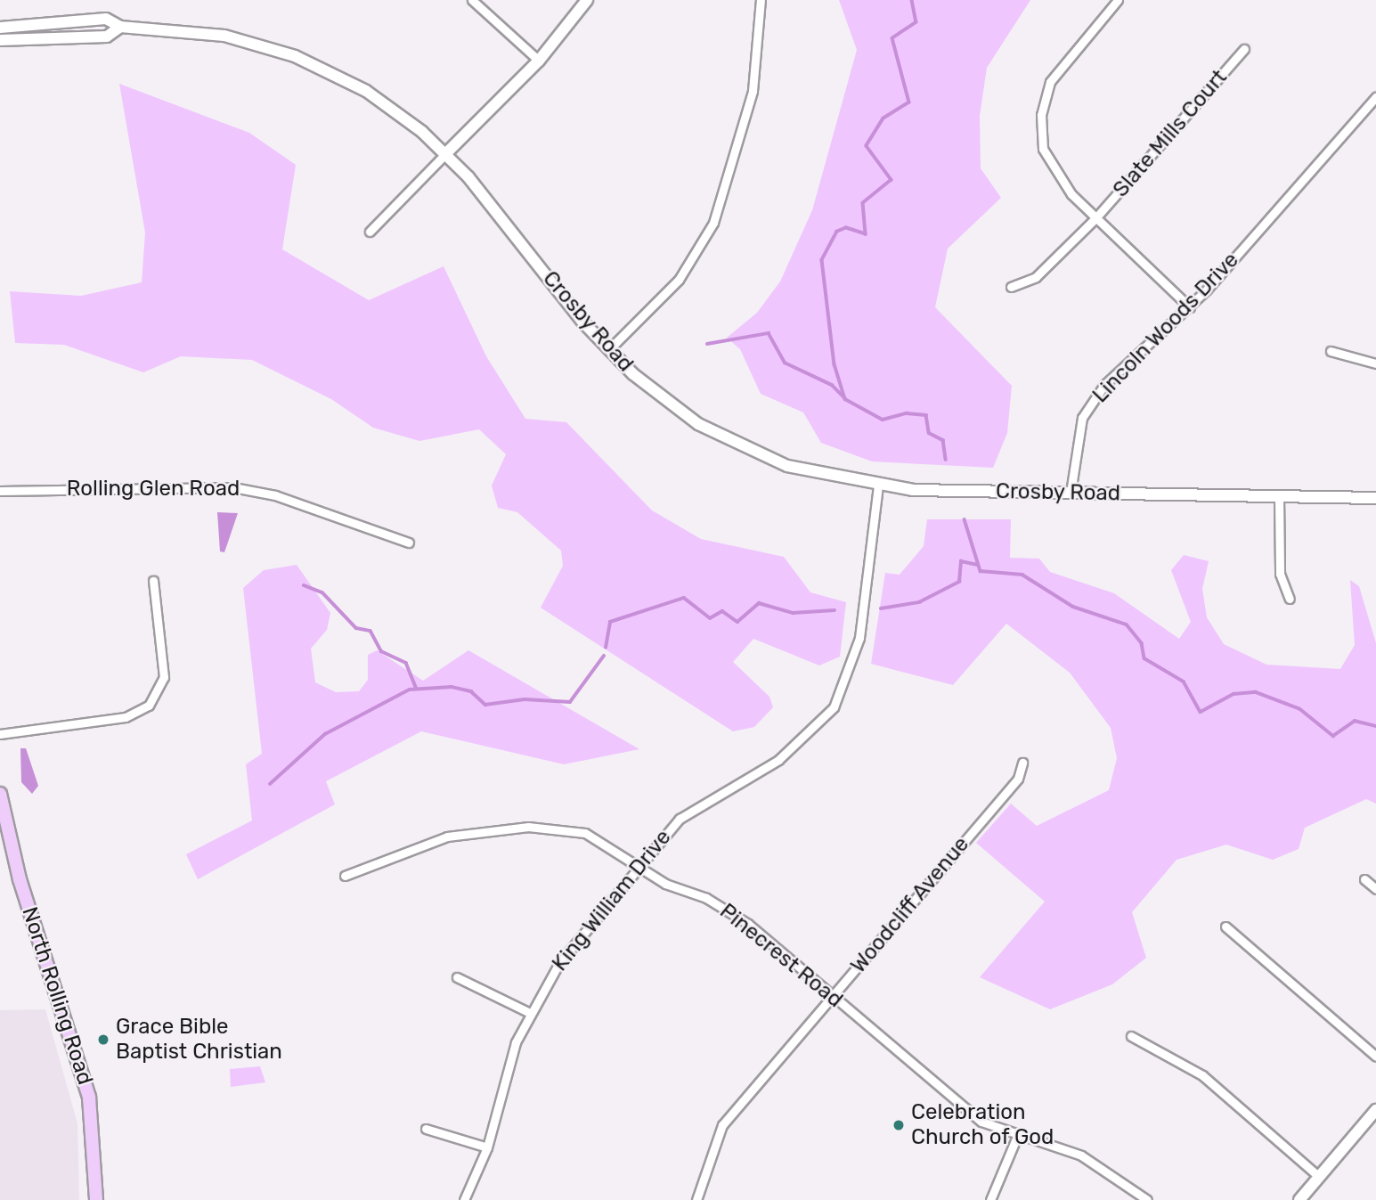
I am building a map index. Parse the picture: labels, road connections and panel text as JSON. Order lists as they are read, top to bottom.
{
  "streets": {
    "main road": ["North Rolling Road"],
    "street": [
      "Slate Mills Court",
      "Crosby Road",
      "Lincoln Woods Drive",
      "Rolling Glen Road",
      "King William Drive",
      "Woodcliff Avenue",
      "Pinecrest Road"
    ]
  },
  "crossings": [
    ["Crosby Road", "Lincoln Woods Drive"],
    ["Crosby Road", "King William Drive"],
    ["King William Drive", "Pinecrest Road"],
    ["Woodcliff Avenue", "Pinecrest Road"]
  ],
  "places": ["Grace Bible Baptist Christian", "Celebration Church of God"]
}
